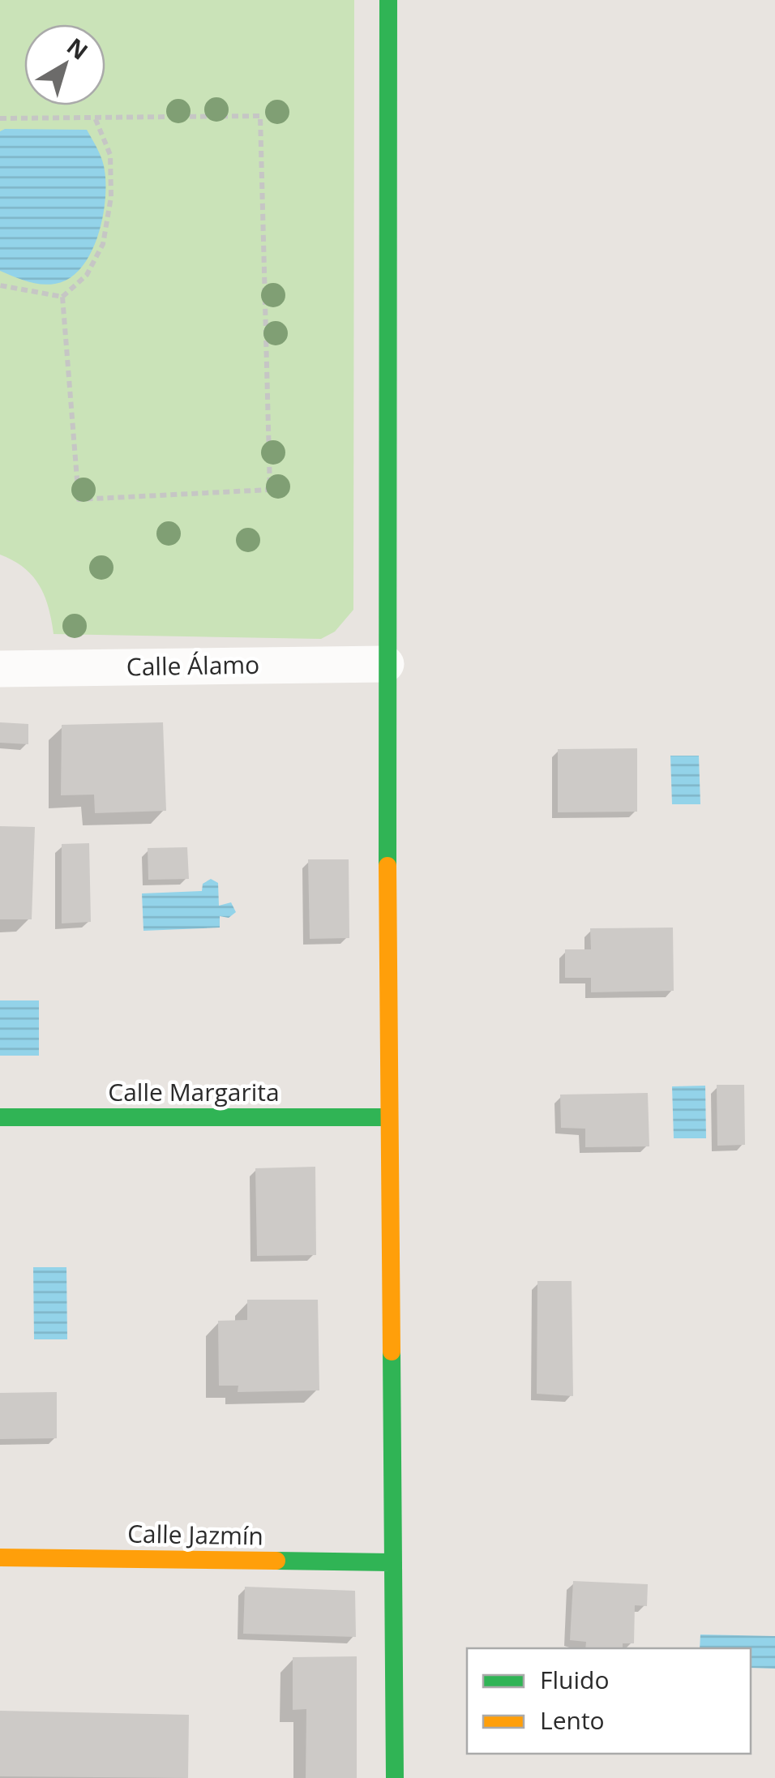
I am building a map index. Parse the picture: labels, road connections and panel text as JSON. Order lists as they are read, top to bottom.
{
  "streets": {
    "street": ["Calle Álamo", "Calle Margarita", "Calle Jazmín"]
  },
  "legend": ["Fluido", "Lento"],
  "north": "top right"
}
